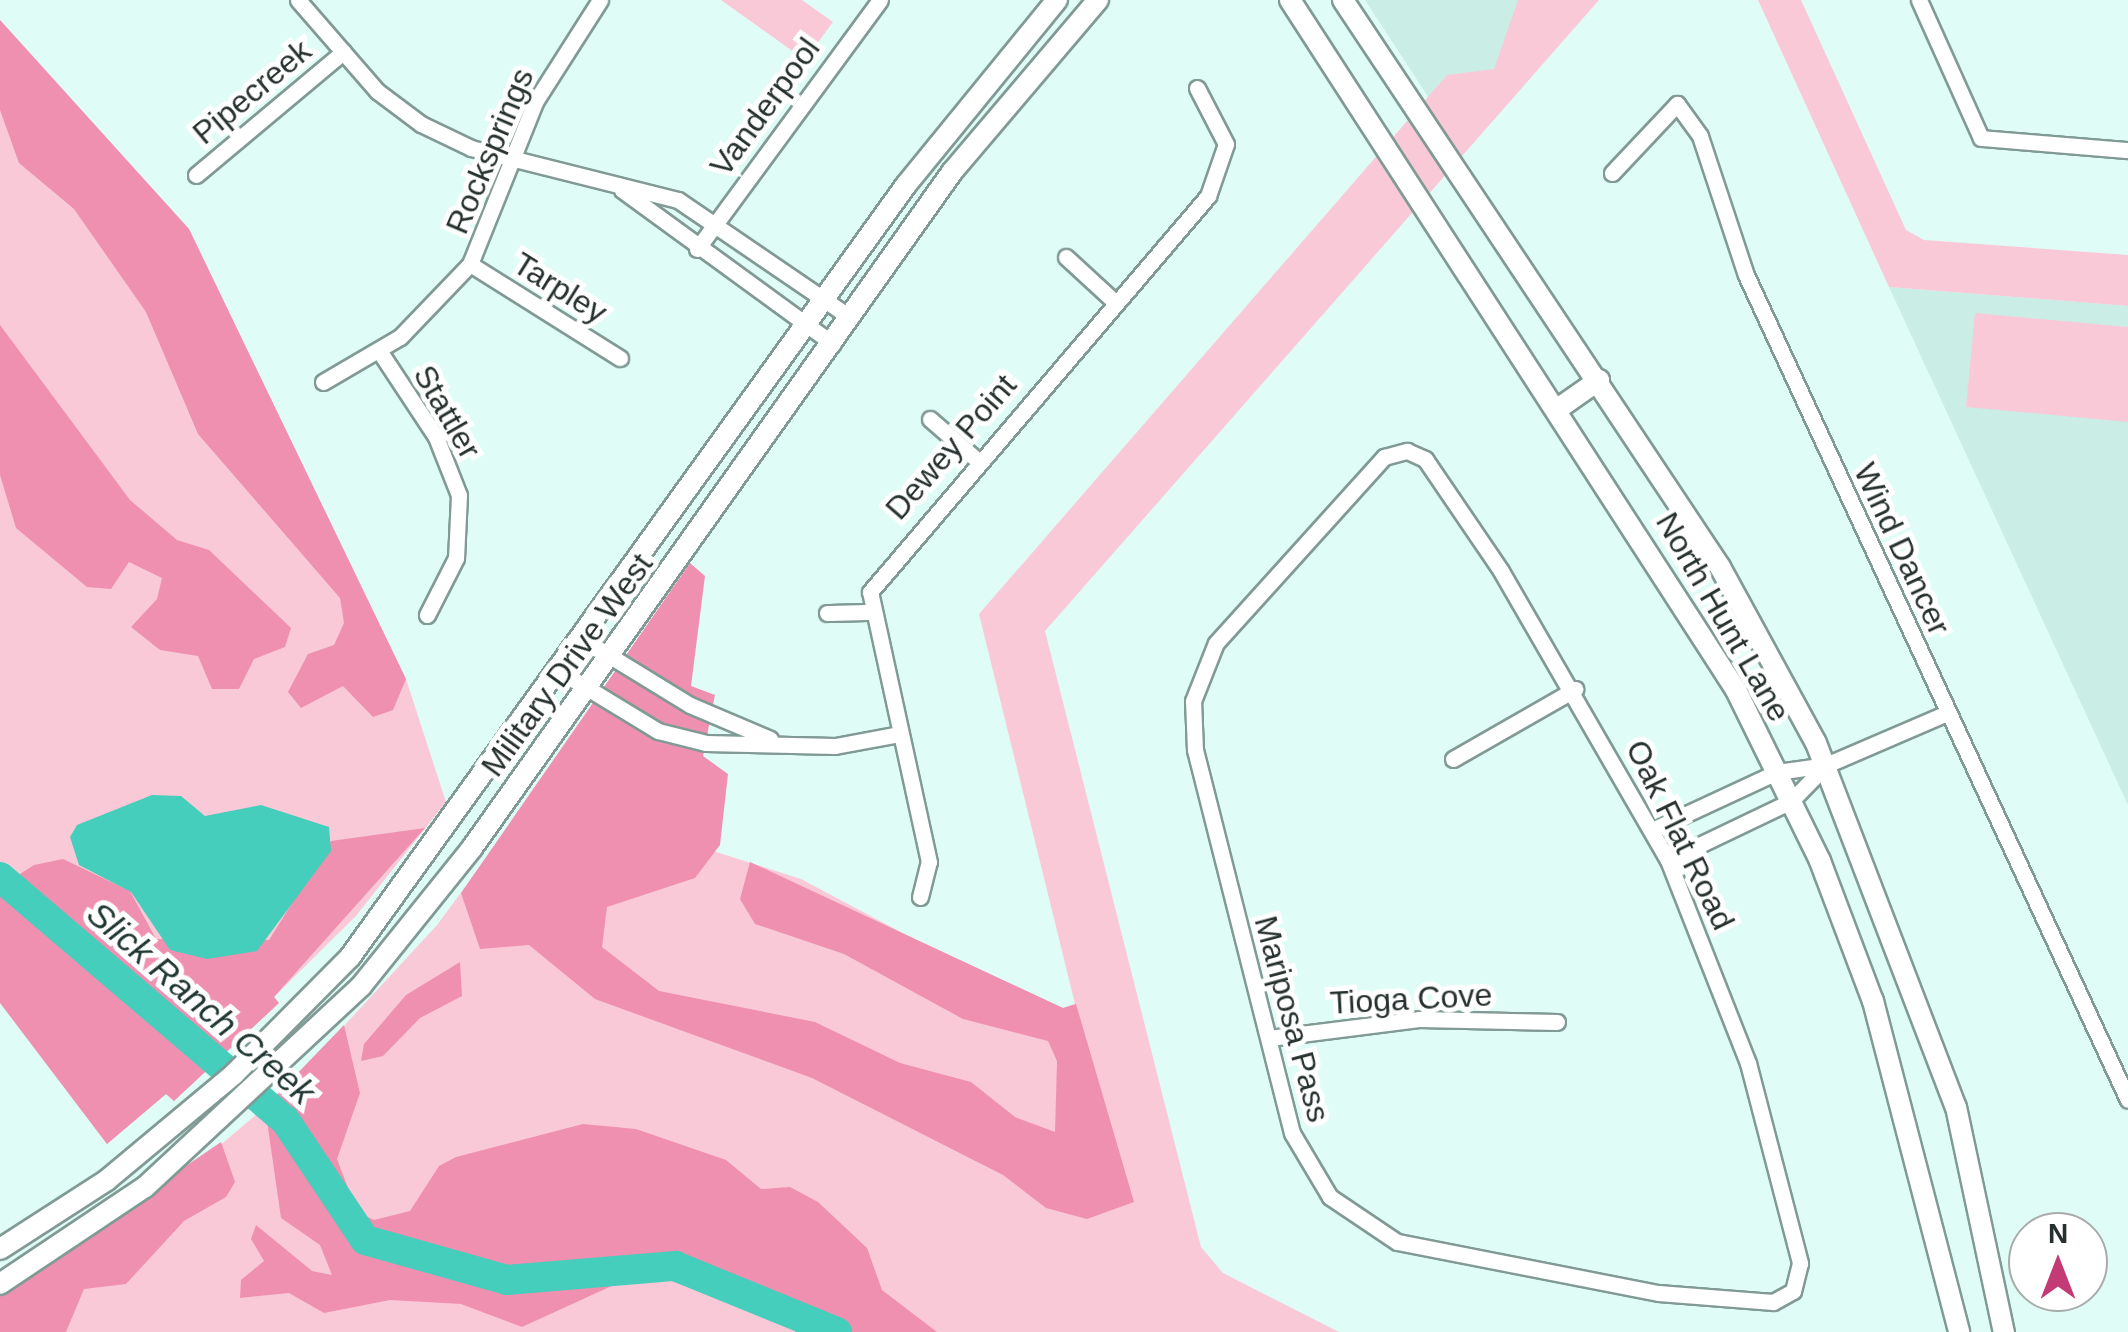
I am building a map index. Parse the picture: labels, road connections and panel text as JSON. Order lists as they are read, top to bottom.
{
  "streets": {
    "main road": ["North Hunt Lane", "Military Drive West"],
    "street": [
      "Pipecreek",
      "Vanderpool",
      "Rocksprings",
      "Tarpley",
      "Stattler",
      "Dewey Point",
      "Wind Dancer",
      "Oak Flat Road",
      "Tioga Cove",
      "Mariposa Pass"
    ]
  },
  "crossings": [
    ["Rocksprings", "Tarpley"],
    ["Rocksprings", "Stattler"],
    ["Oak Flat Road", "Mariposa Pass"],
    ["Tioga Cove", "Mariposa Pass"]
  ],
  "water": ["Slick Ranch Creek"],
  "north": "top"
}
